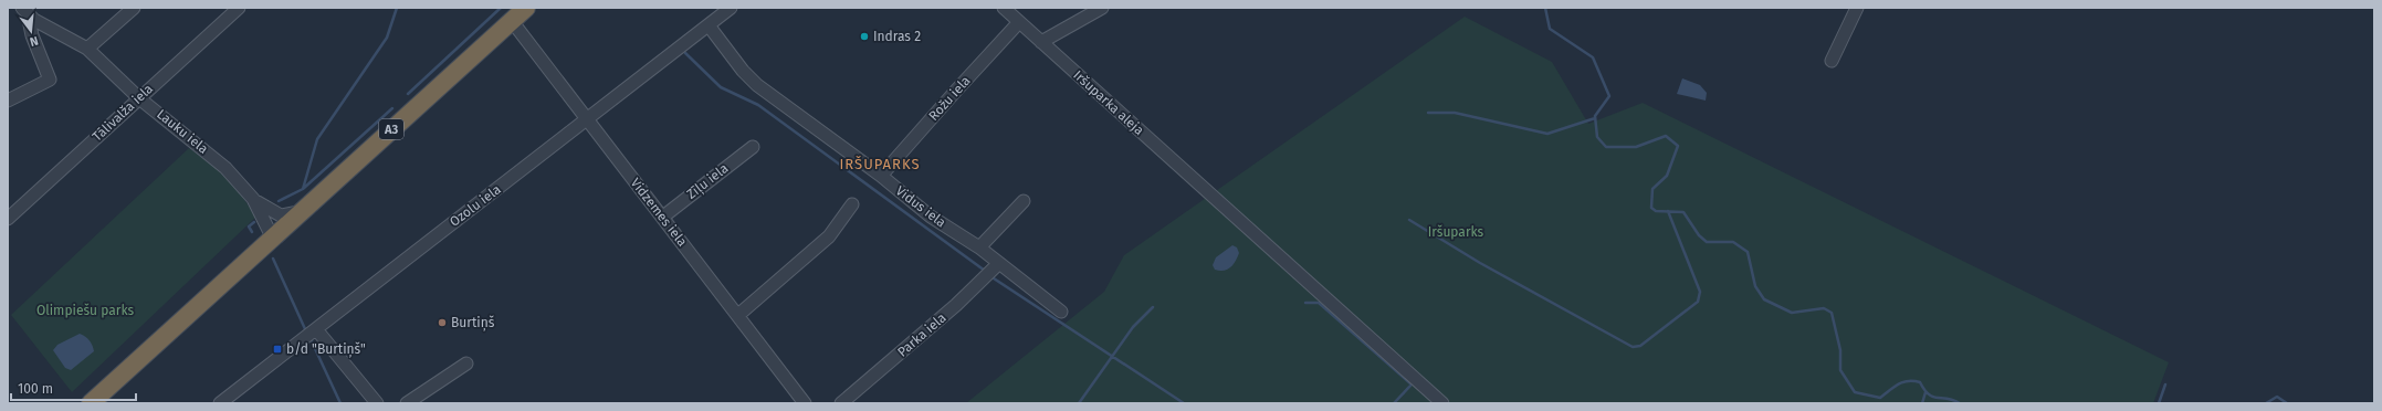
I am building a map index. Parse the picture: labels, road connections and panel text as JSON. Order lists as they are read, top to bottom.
{
  "streets": {
    "highway": ["A3"],
    "street": [
      "Rožu iela",
      "Iršuparka aleja",
      "Tālivalža iela",
      "Lauku iela",
      "Zīļu iela",
      "Ozolu iela",
      "Vidus iela",
      "Vidzemes iela",
      "Parka iela"
    ]
  },
  "crossings": [
    ["Rožu iela", "Iršuparka aleja"],
    ["Rožu iela", "Vidus iela"],
    ["Tālivalža iela", "Lauku iela"],
    ["A3", "Vidzemes iela"],
    ["Zīļu iela", "Vidzemes iela"],
    ["Ozolu iela", "Vidus iela"],
    ["Ozolu iela", "Vidzemes iela"],
    ["Vidus iela", "Parka iela"]
  ],
  "districts": ["IRŠUPARKS"],
  "parks": ["Iršuparks", "Olimpiešu parks"],
  "places": {
    "other": ["Indras 2", "Burtiņš"],
    "transit": ["b/d \"Burtiņš\""]
  },
  "scale_bar": "100 m",
  "north": "bottom"
}
